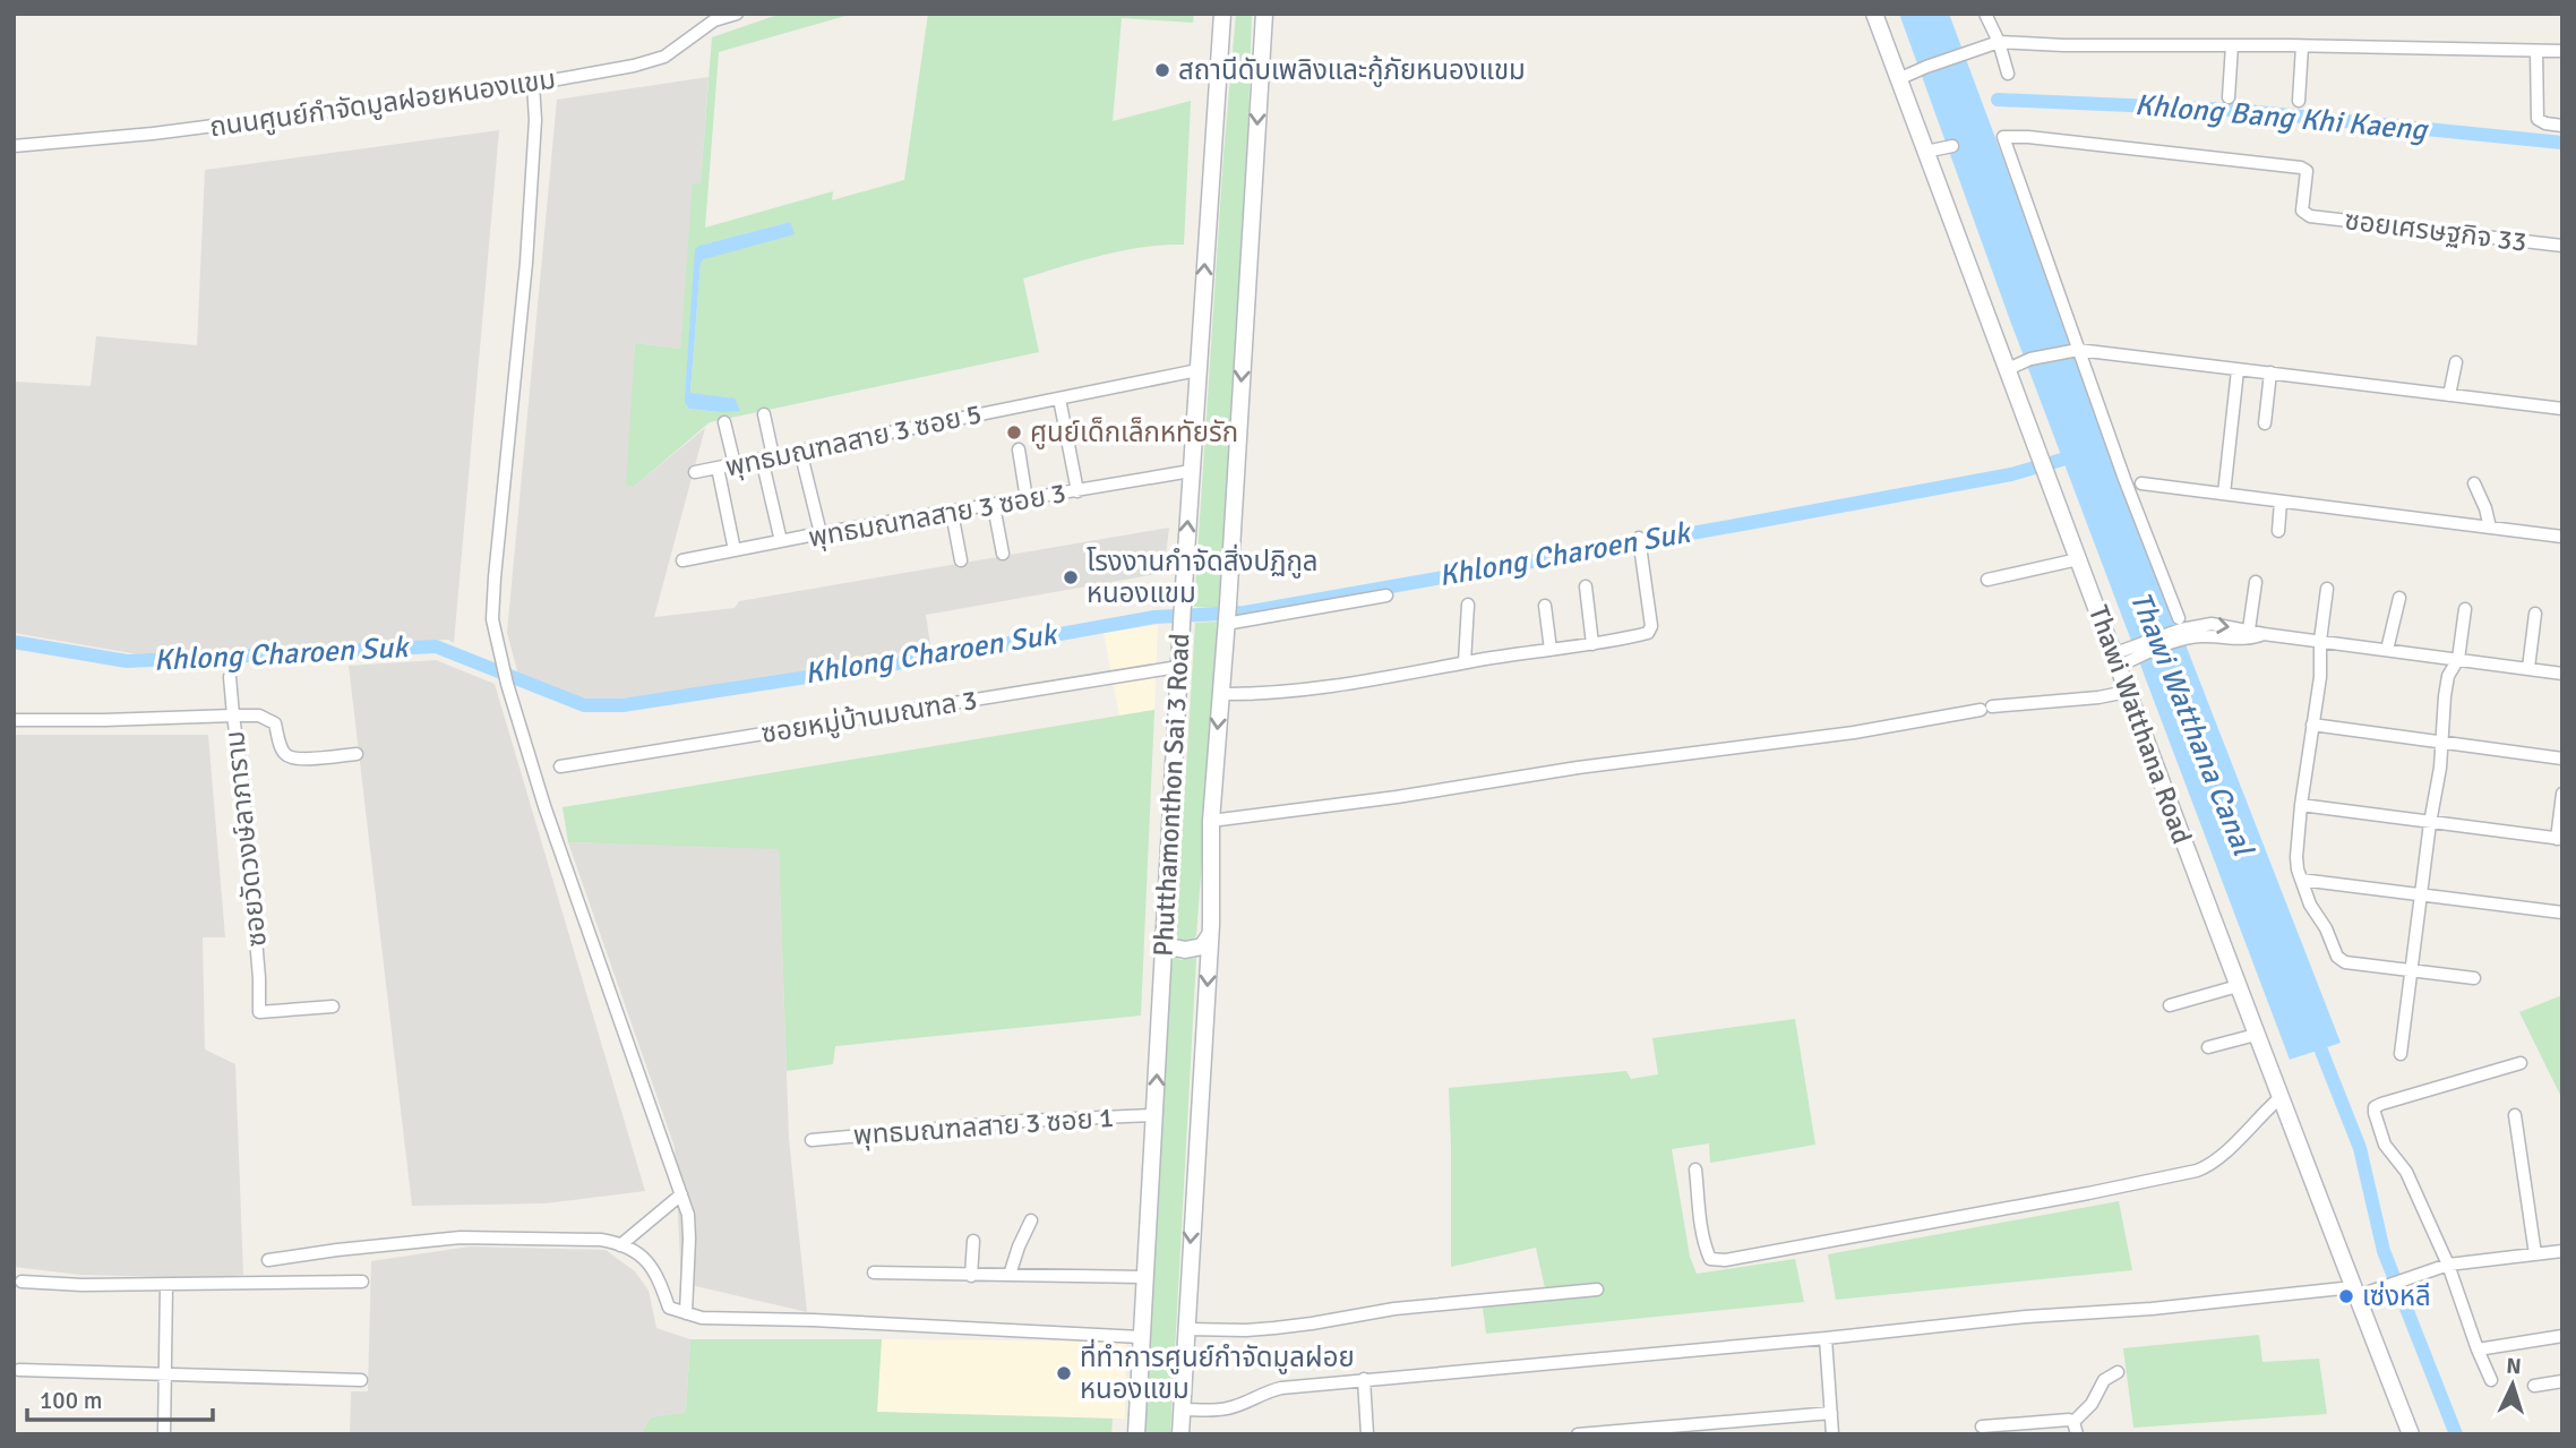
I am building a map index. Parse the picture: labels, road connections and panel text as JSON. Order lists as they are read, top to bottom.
{
  "streets": {
    "main road": ["Thawi Watthana Road", "Phutthamonthon Sai 3 Road"],
    "street": [
      "ถนนศูนย์กำจัดมูลฝอยหนองแขม",
      "ซอยเศรษฐกิจ 33",
      "พุทธมณฑลสาย 3 ซอย 5",
      "พุทธมณฑลสาย 3 ซอย 3",
      "ซอยหมู่บ้านมณฑล 3",
      "ซอยวัดวงษ์ลาภาราม",
      "พุทธมณฑลสาย 3 ซอย 1"
    ]
  },
  "crossings": [
    ["พุทธมณฑลสาย 3 ซอย 5", "Phutthamonthon Sai 3 Road"],
    ["พุทธมณฑลสาย 3 ซอย 3", "Phutthamonthon Sai 3 Road"],
    ["ซอยหมู่บ้านมณฑล 3", "Phutthamonthon Sai 3 Road"],
    ["Phutthamonthon Sai 3 Road", "พุทธมณฑลสาย 3 ซอย 1"]
  ],
  "water": ["Khlong Bang Khi Kaeng", "Khlong Charoen Suk", "Thawi Watthana Canal"],
  "places": [
    "สถานีดับเพลิงและกู้ภัยหนองแขม",
    "ศูนย์เด็กเล็กหทัยรัก",
    "โรงงานกำจัดสิ่งปฏิกูล หนองแขม",
    "เซ่งหลี",
    "ที่ทำการศูนย์กำจัดมูลฝอย หนองแขม"
  ],
  "scale_bar": "100 m",
  "north": "top"
}
